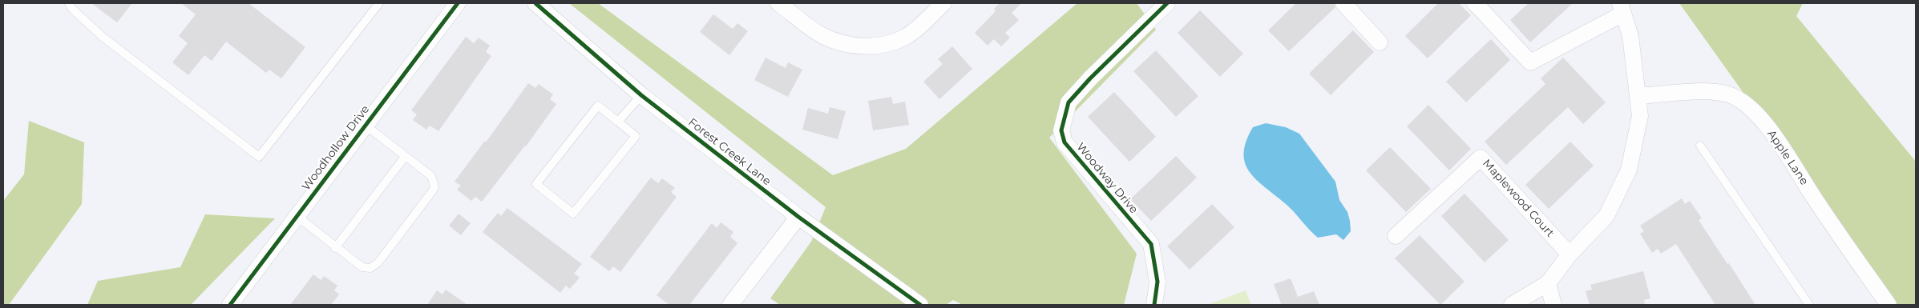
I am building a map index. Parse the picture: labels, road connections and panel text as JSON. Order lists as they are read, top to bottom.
{
  "streets": {
    "street": [
      "Woodhollow Drive",
      "Forest Creek Lane",
      "Apple Lane",
      "Woodway Drive",
      "Maplewood Court"
    ]
  }
}
